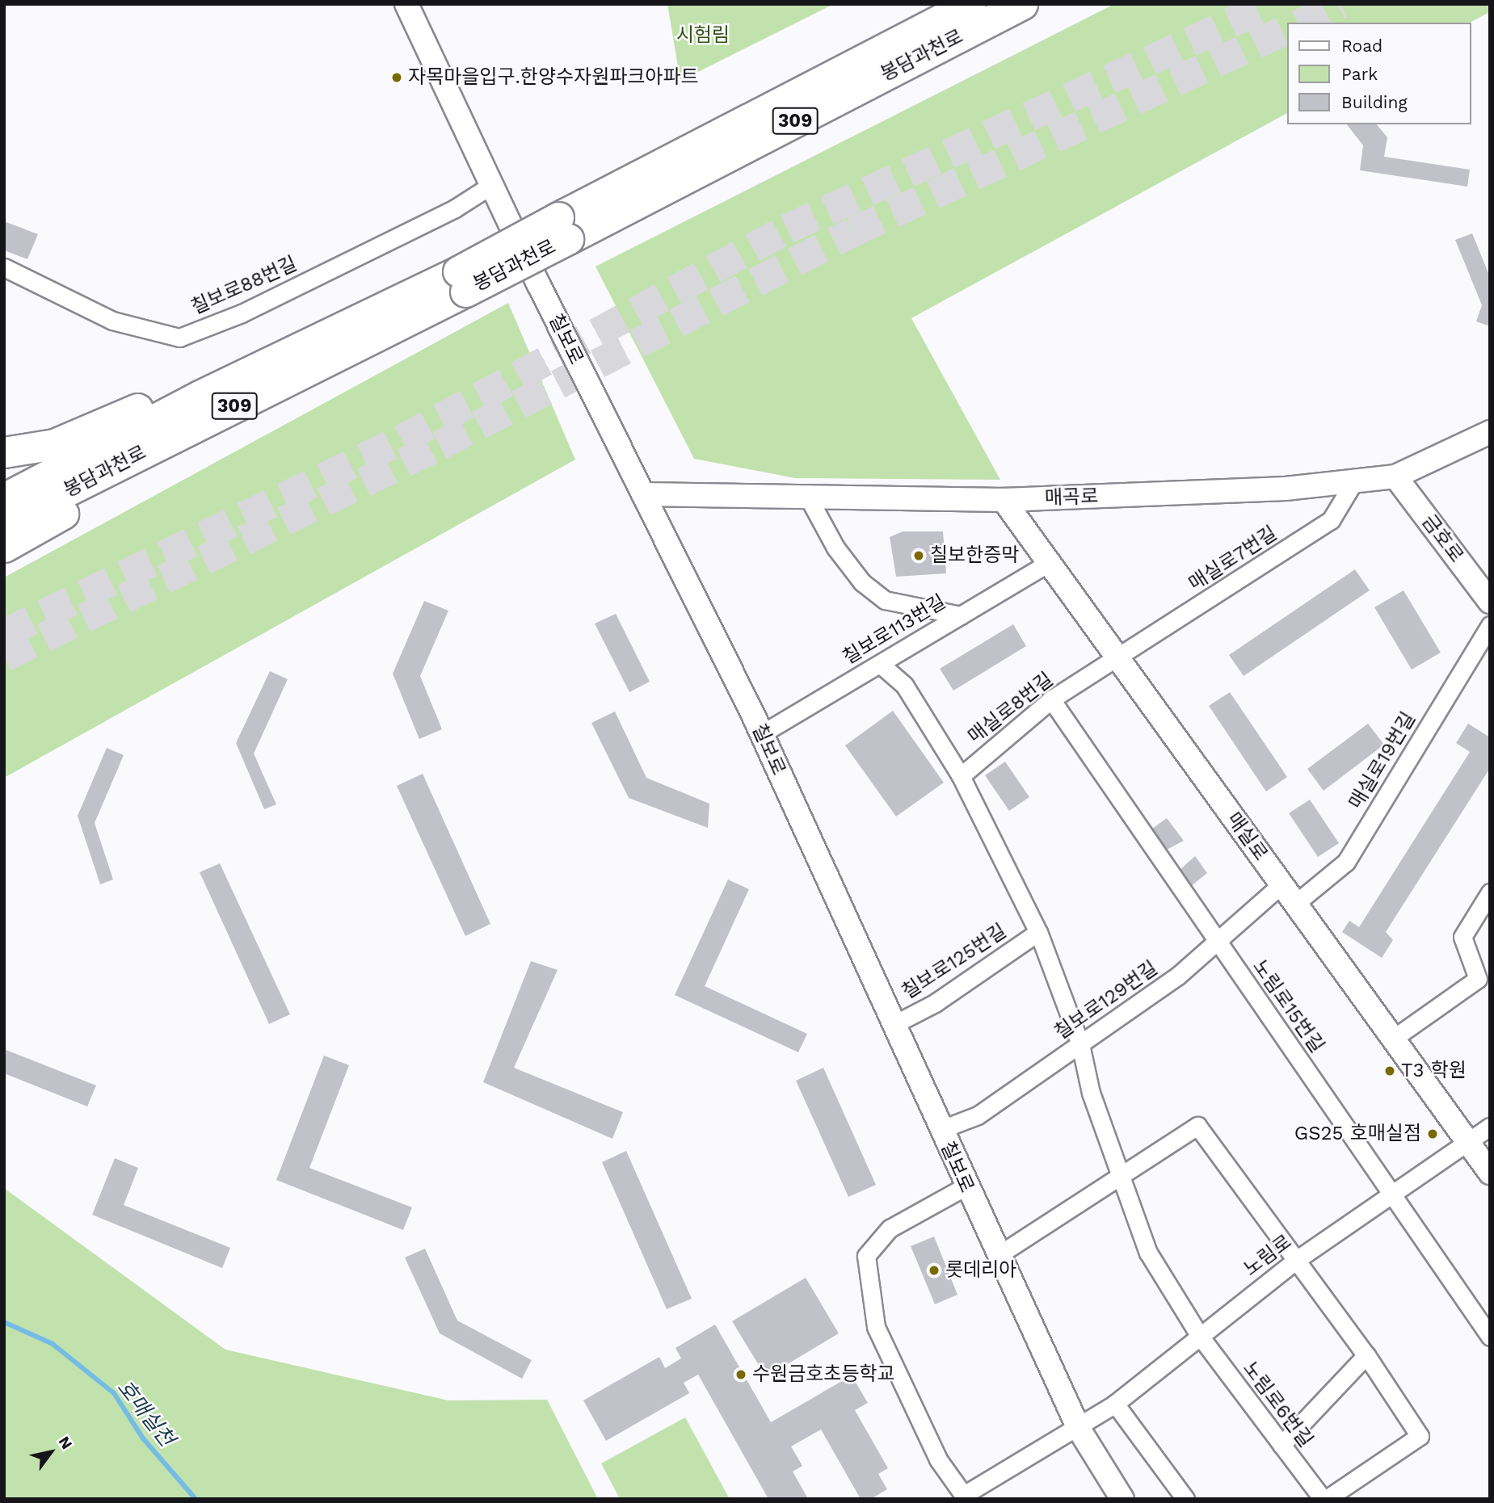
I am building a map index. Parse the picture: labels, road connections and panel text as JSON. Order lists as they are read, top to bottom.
{
  "streets": {
    "highway": ["봉담과천로", "309"],
    "street": [
      "칠보로88번길",
      "칠보로",
      "매곡로",
      "금호로",
      "매실로7번길",
      "칠보로113번길",
      "매실로8번길",
      "매실로19번길",
      "매실로",
      "칠보로125번길",
      "칠보로129번길",
      "노림로15번길",
      "노림로",
      "노림로6번길"
    ]
  },
  "crossings": [
    ["칠보로88번길", "칠보로"],
    ["칠보로", "매곡로"],
    ["칠보로", "칠보로113번길"],
    ["칠보로", "칠보로125번길"],
    ["칠보로", "칠보로129번길"],
    ["칠보로", "노림로"],
    ["매곡로", "금호로"],
    ["매곡로", "매실로7번길"],
    ["매곡로", "매실로"],
    ["매실로7번길", "매실로8번길"],
    ["매실로7번길", "매실로"],
    ["칠보로113번길", "매실로"],
    ["칠보로113번길", "노림로6번길"],
    ["매실로8번길", "매실로"],
    ["매실로8번길", "노림로15번길"],
    ["매실로8번길", "노림로6번길"],
    ["매실로19번길", "매실로"],
    ["매실로", "칠보로129번길"],
    ["매실로", "노림로"],
    ["칠보로125번길", "노림로6번길"],
    ["칠보로129번길", "노림로15번길"],
    ["칠보로129번길", "노림로6번길"],
    ["노림로15번길", "노림로"],
    ["노림로", "노림로6번길"]
  ],
  "water": ["호매실천"],
  "parks": ["시험림"],
  "places": [
    "자목마을입구.한양수자원파크아파트",
    "칠보한증막",
    "T3 학원",
    "GS25 호매실점",
    "롯데리아",
    "수원금호초등학교"
  ],
  "legend": ["Road", "Park", "Building"],
  "north": "top right"
}
